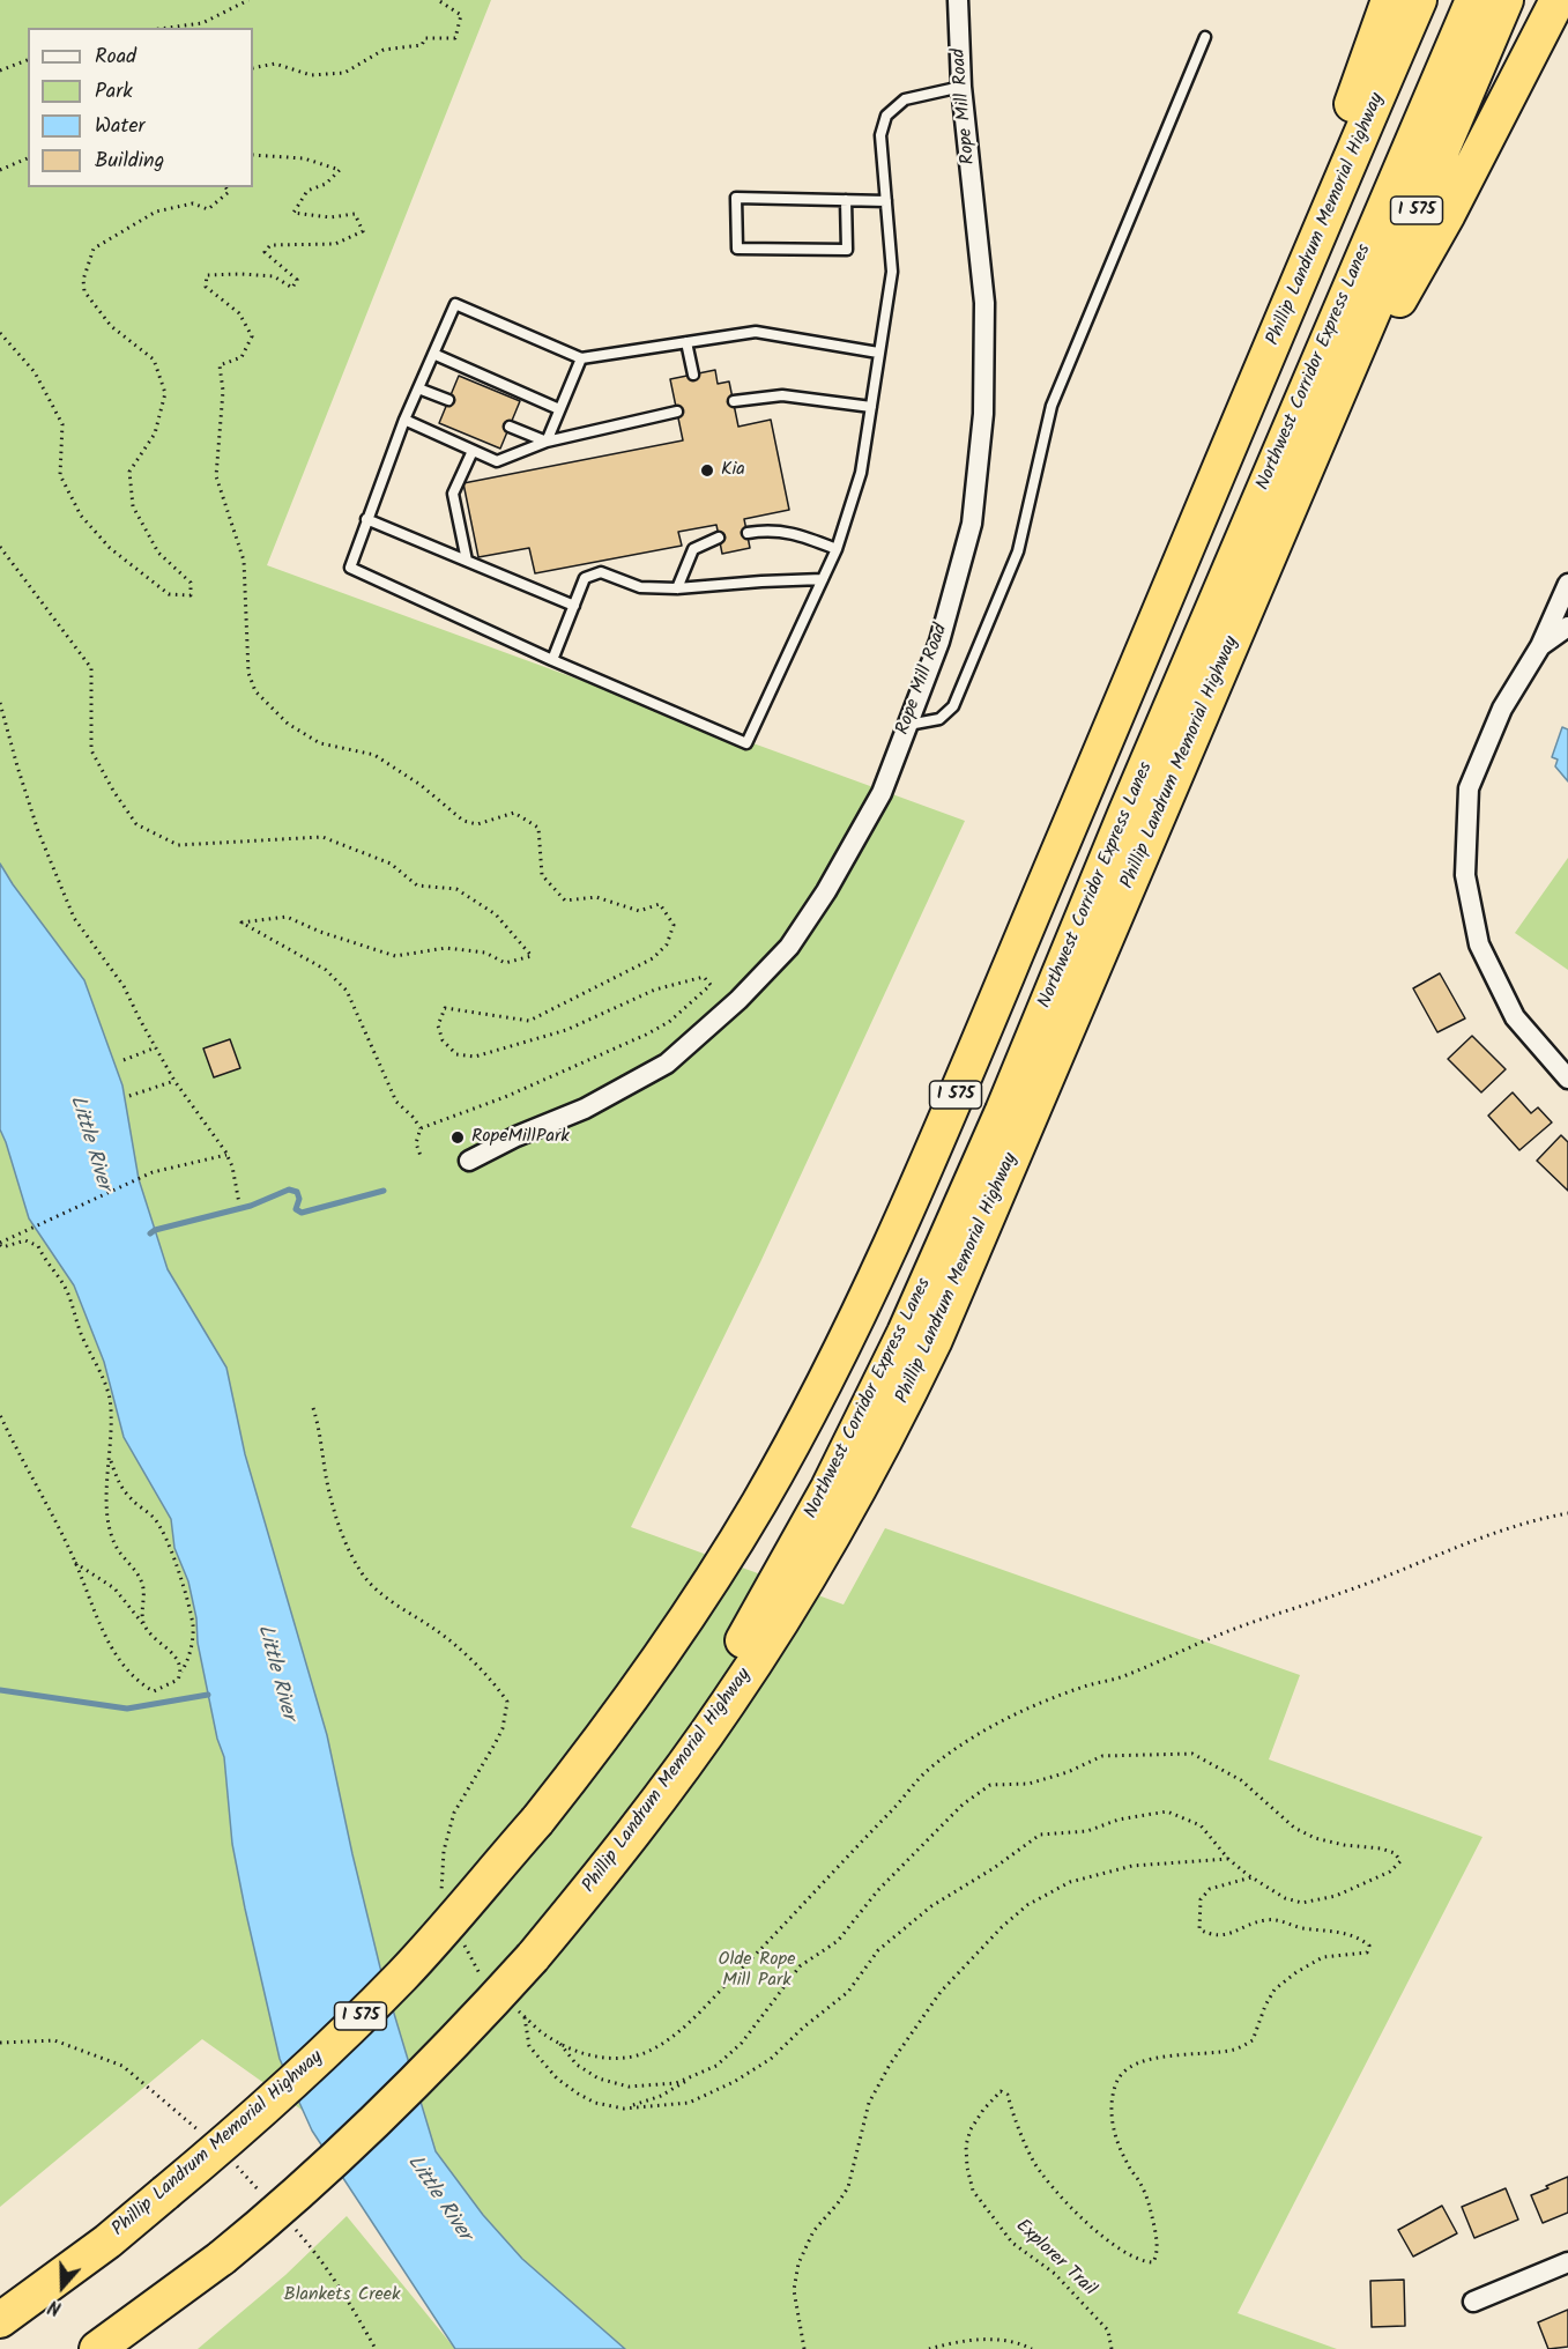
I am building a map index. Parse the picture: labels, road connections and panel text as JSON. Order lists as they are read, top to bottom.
{
  "streets": {
    "highway": ["I 575", "Phillip Landrum Memorial Highway", "Northwest Corridor Express Lanes"],
    "street": ["Rope Mill Road"],
    "path": ["Explorer Trail"]
  },
  "crossings": [
    ["Phillip Landrum Memorial Highway", "Northwest Corridor Express Lanes"]
  ],
  "water": ["Little River"],
  "parks": ["Olde Rope Mill Park", "Blankets Creek"],
  "places": ["Kia", "RopeMillPark"],
  "legend": [
    "Road",
    "Park",
    "Water",
    "Building"
  ],
  "north": "bottom"
}
